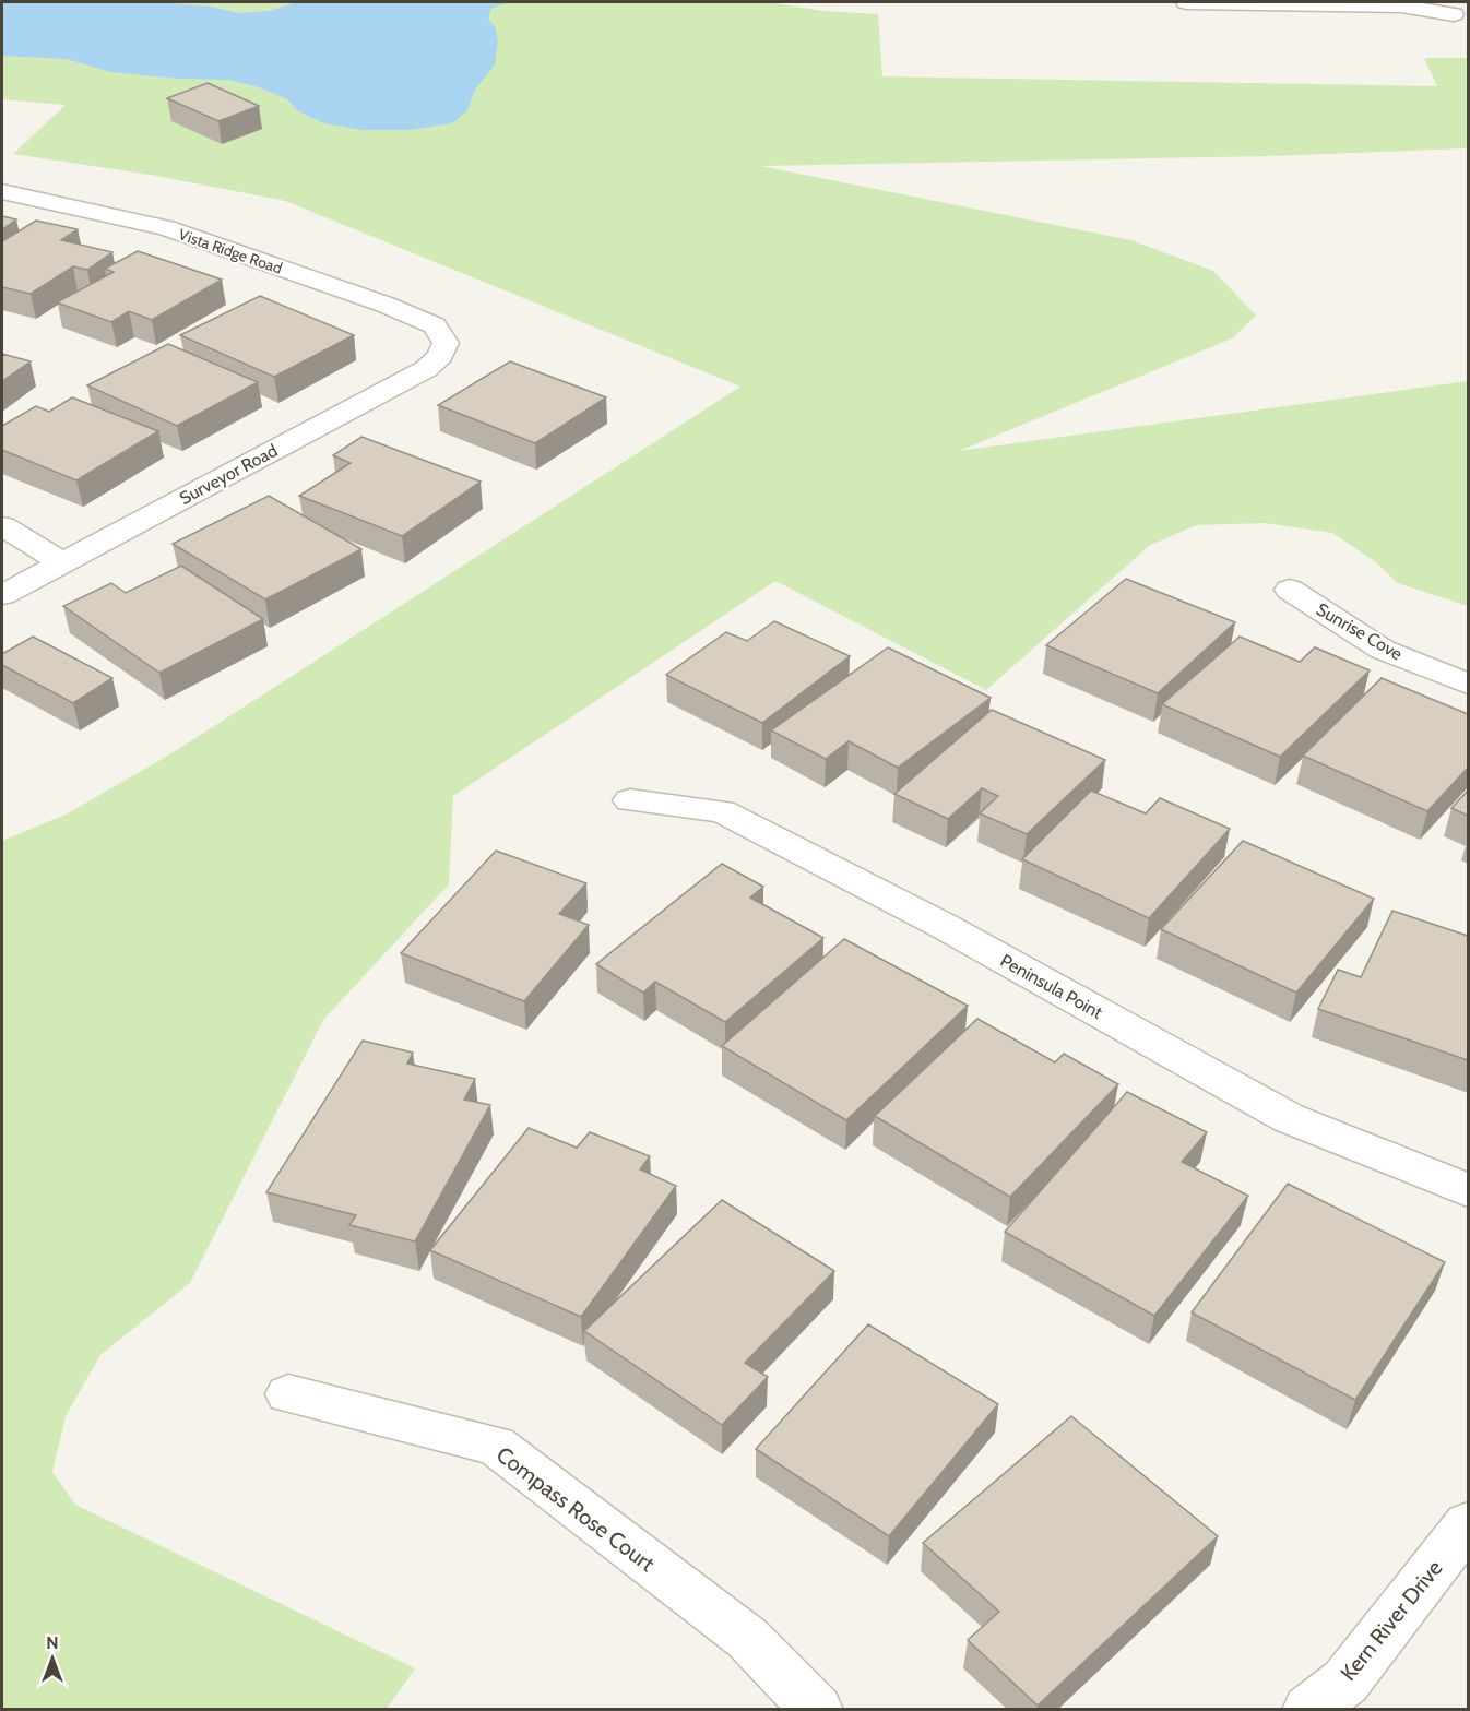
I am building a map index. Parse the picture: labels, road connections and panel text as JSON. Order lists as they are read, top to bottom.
{
  "streets": {
    "street": [
      "Vista Ridge Road",
      "Surveyor Road",
      "Sunrise Cove",
      "Peninsula Point",
      "Compass Rose Court",
      "Kern River Drive"
    ]
  },
  "crossings": [
    ["Vista Ridge Road", "Surveyor Road"]
  ],
  "north": "top"
}
